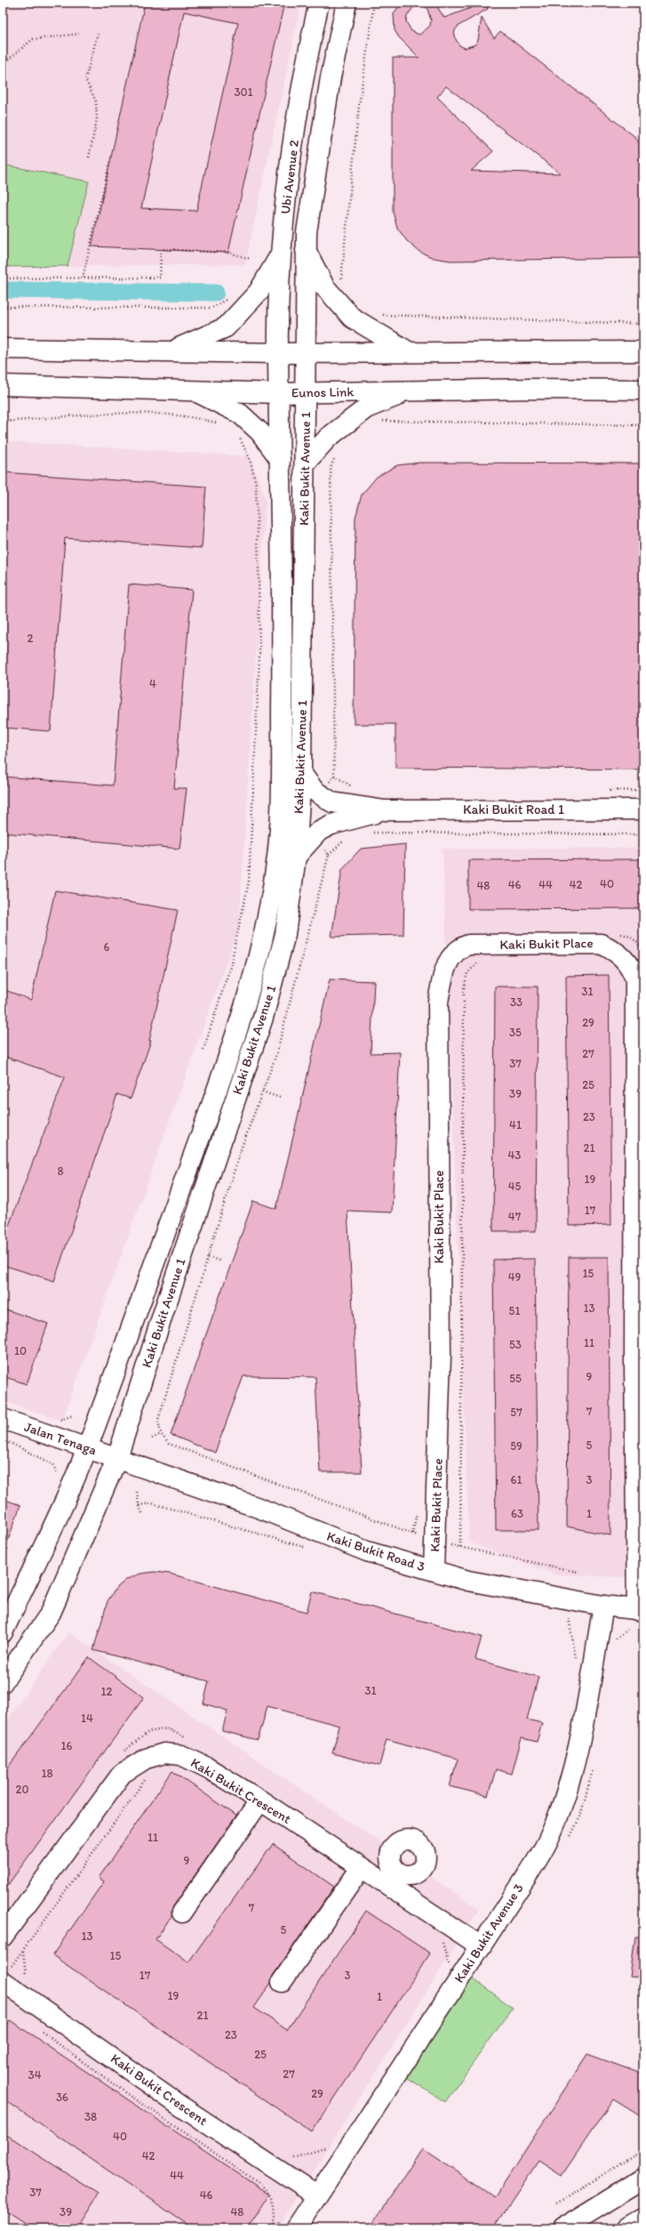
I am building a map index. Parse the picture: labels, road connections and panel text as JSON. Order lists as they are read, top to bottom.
{
  "streets": {
    "main road": [
      "Ubi Avenue 2",
      "Eunos Link",
      "Kaki Bukit Avenue 1",
      "Kaki Bukit Road 1",
      "Kaki Bukit Place",
      "Jalan Tenaga",
      "Kaki Bukit Road 3",
      "Kaki Bukit Crescent",
      "Kaki Bukit Avenue 3"
    ]
  },
  "crossings": [
    ["Ubi Avenue 2", "Kaki Bukit Avenue 1"],
    ["Eunos Link", "Kaki Bukit Avenue 1"],
    ["Kaki Bukit Avenue 1", "Kaki Bukit Road 1"],
    ["Kaki Bukit Avenue 1", "Jalan Tenaga"],
    ["Kaki Bukit Avenue 1", "Kaki Bukit Road 3"],
    ["Kaki Bukit Place", "Kaki Bukit Road 3"],
    ["Jalan Tenaga", "Kaki Bukit Road 3"],
    ["Kaki Bukit Road 3", "Kaki Bukit Avenue 3"],
    ["Kaki Bukit Crescent", "Kaki Bukit Avenue 3"]
  ],
  "house_numbers": [
    "301",
    "2",
    "4",
    "40",
    "46",
    "44",
    "42",
    "48",
    "6",
    "31",
    "33",
    "29",
    "35",
    "27",
    "37",
    "25",
    "39",
    "23",
    "41",
    "21",
    "43",
    "8",
    "19",
    "45",
    "17",
    "47",
    "15",
    "49",
    "13",
    "51",
    "11",
    "53",
    "10",
    "9",
    "55",
    "7",
    "57",
    "5",
    "59",
    "61",
    "3",
    "63",
    "1",
    "31",
    "12",
    "14",
    "16",
    "18",
    "20",
    "11",
    "9",
    "7",
    "5",
    "13",
    "15",
    "17",
    "3",
    "19",
    "1",
    "21",
    "23",
    "25",
    "27",
    "34",
    "29",
    "36",
    "38",
    "40",
    "42",
    "44",
    "37",
    "46",
    "39",
    "48"
  ]
}
